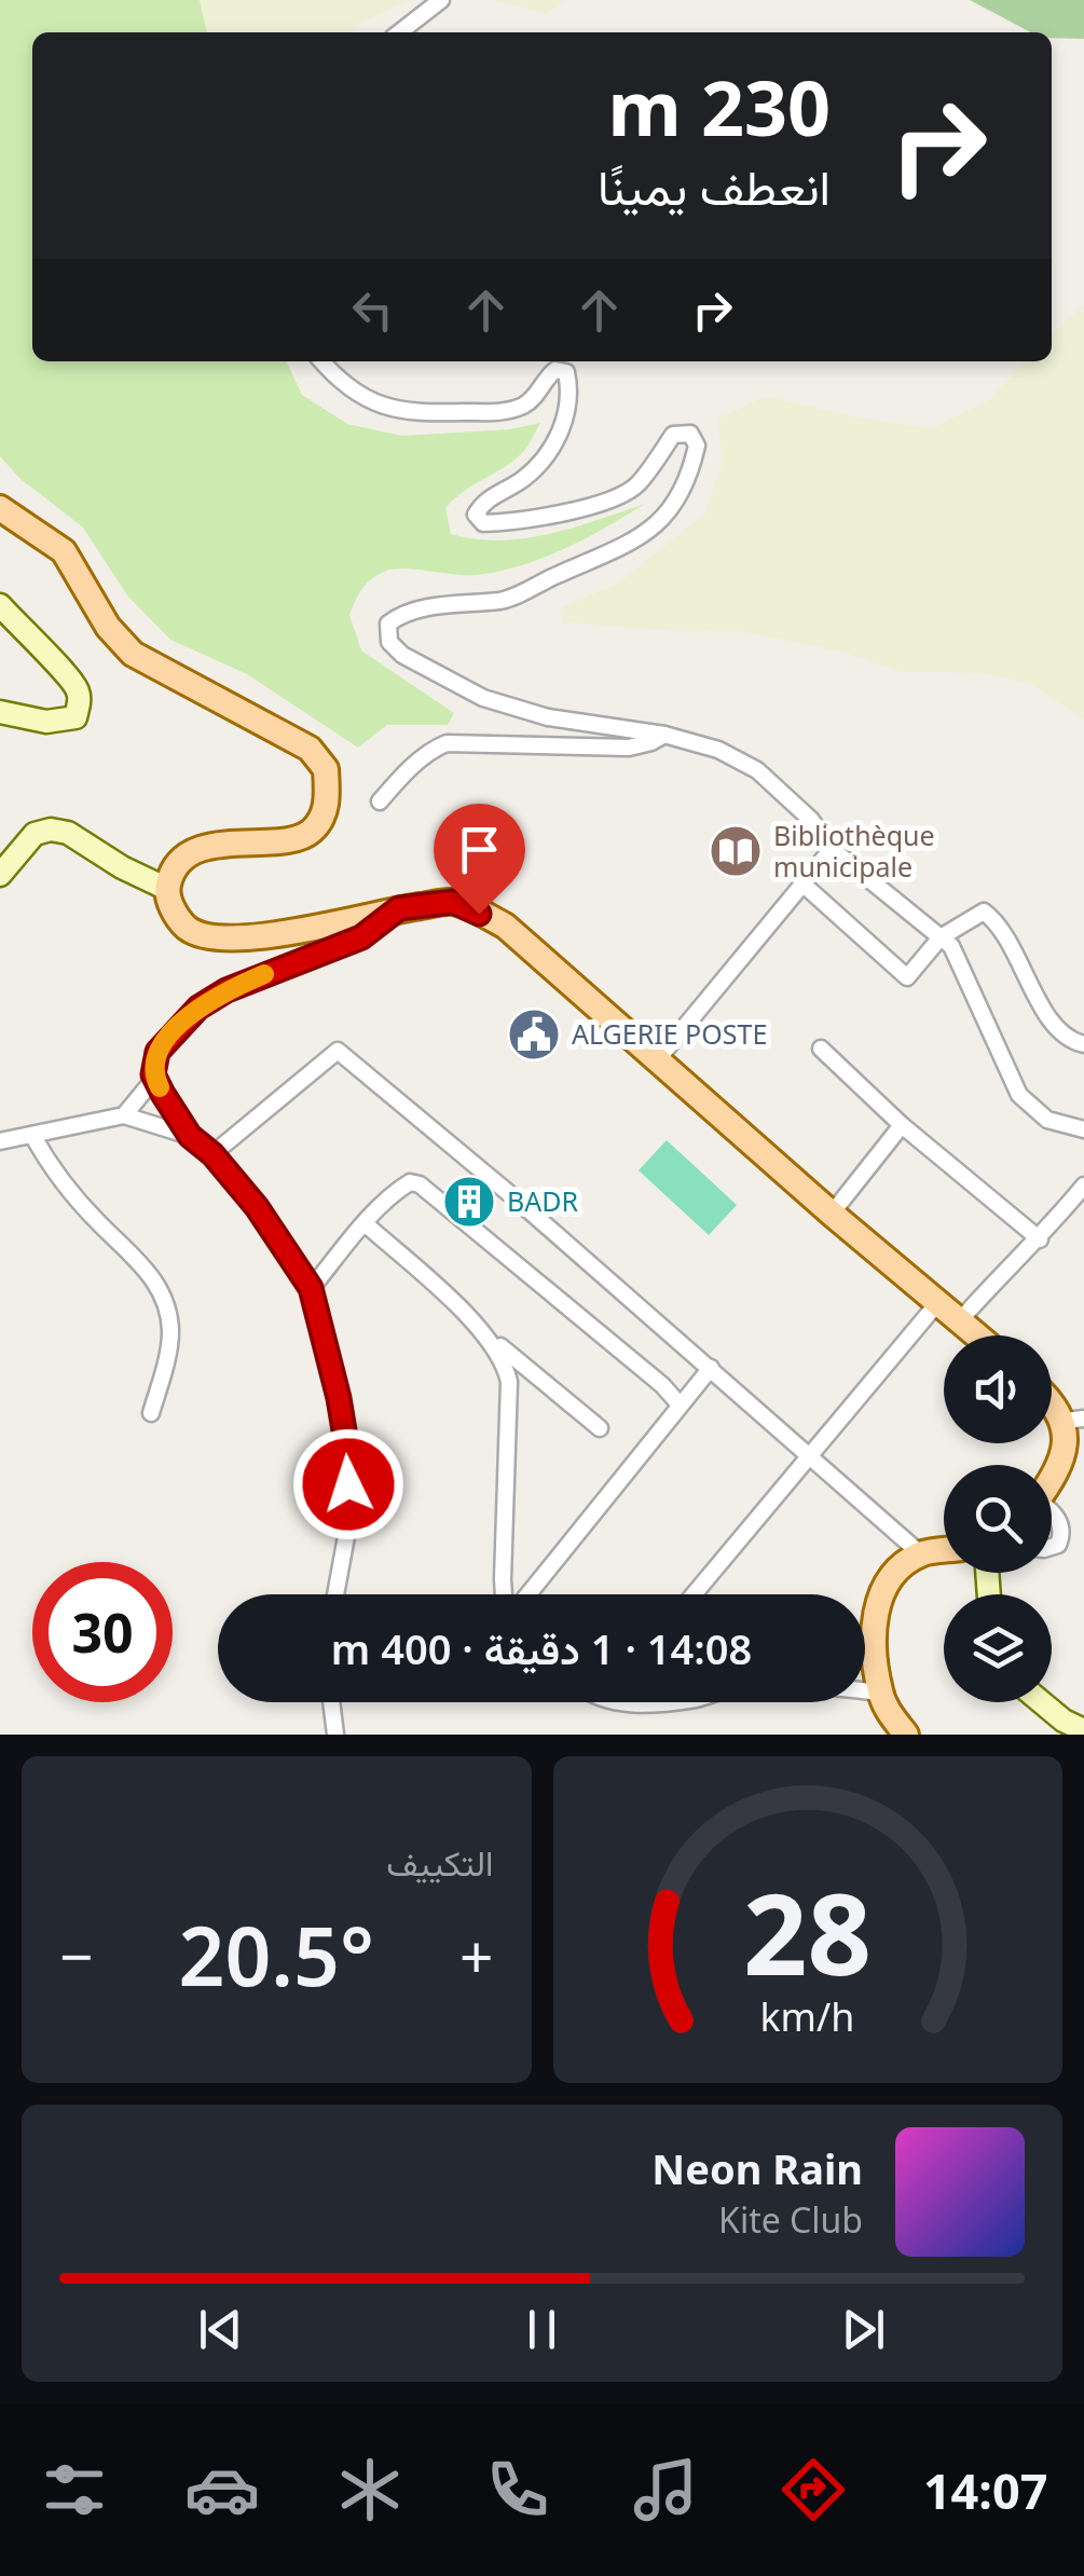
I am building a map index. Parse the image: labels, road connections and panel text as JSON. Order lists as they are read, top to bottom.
{
  "places": {
    "library": ["Bibliothèque municipale"],
    "public building": ["ALGERIE POSTE"],
    "building": ["BADR"]
  },
  "page": {
    "turn": ["230 m", "انعطف يمينًا"],
    "limit": "30",
    "trip": "14:08 · 1 دقيقة · 400 m",
    "tile": "التكييف",
    "heat": ["−", "20.5°", "+"],
    "song": ["Neon Rain", "Kite Club"],
    "tabs": "14:07",
    "gauge": ["28", "km/h"]
  }
}
